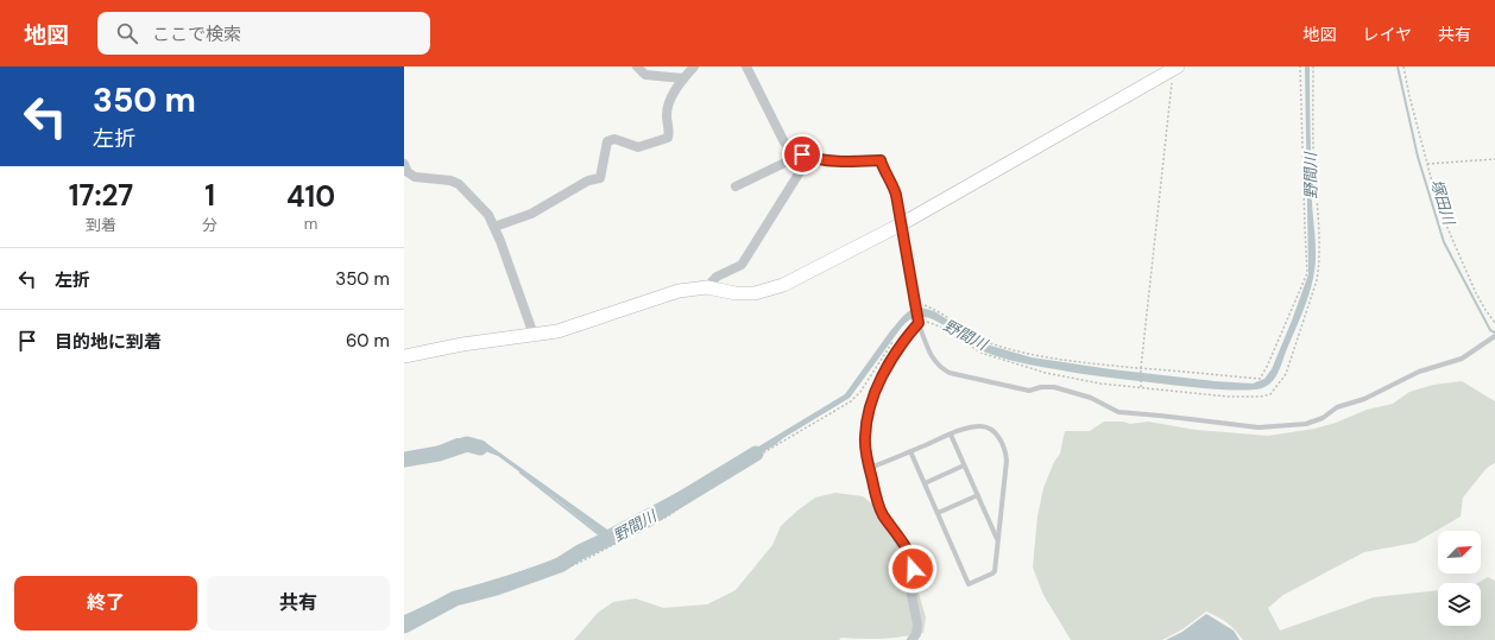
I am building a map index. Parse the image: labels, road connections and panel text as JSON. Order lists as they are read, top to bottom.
{
  "water": ["野間川", "塚田川"],
  "north": "top right",
  "page": {
    "header": "地図",
    "search": "ここで検索",
    "nav": ["地図", "レイヤ", "共有"],
    "turn": ["350 m", "左折"],
    "eta": [
      "17:27",
      "到着",
      "1",
      "分",
      "410",
      "m"
    ],
    "list": [
      {
        "name": "左折",
        "value": "350 m"
      },
      {
        "name": "目的地に到着",
        "value": "60 m"
      }
    ],
    "buttons": ["終了", "共有"]
  }
}
